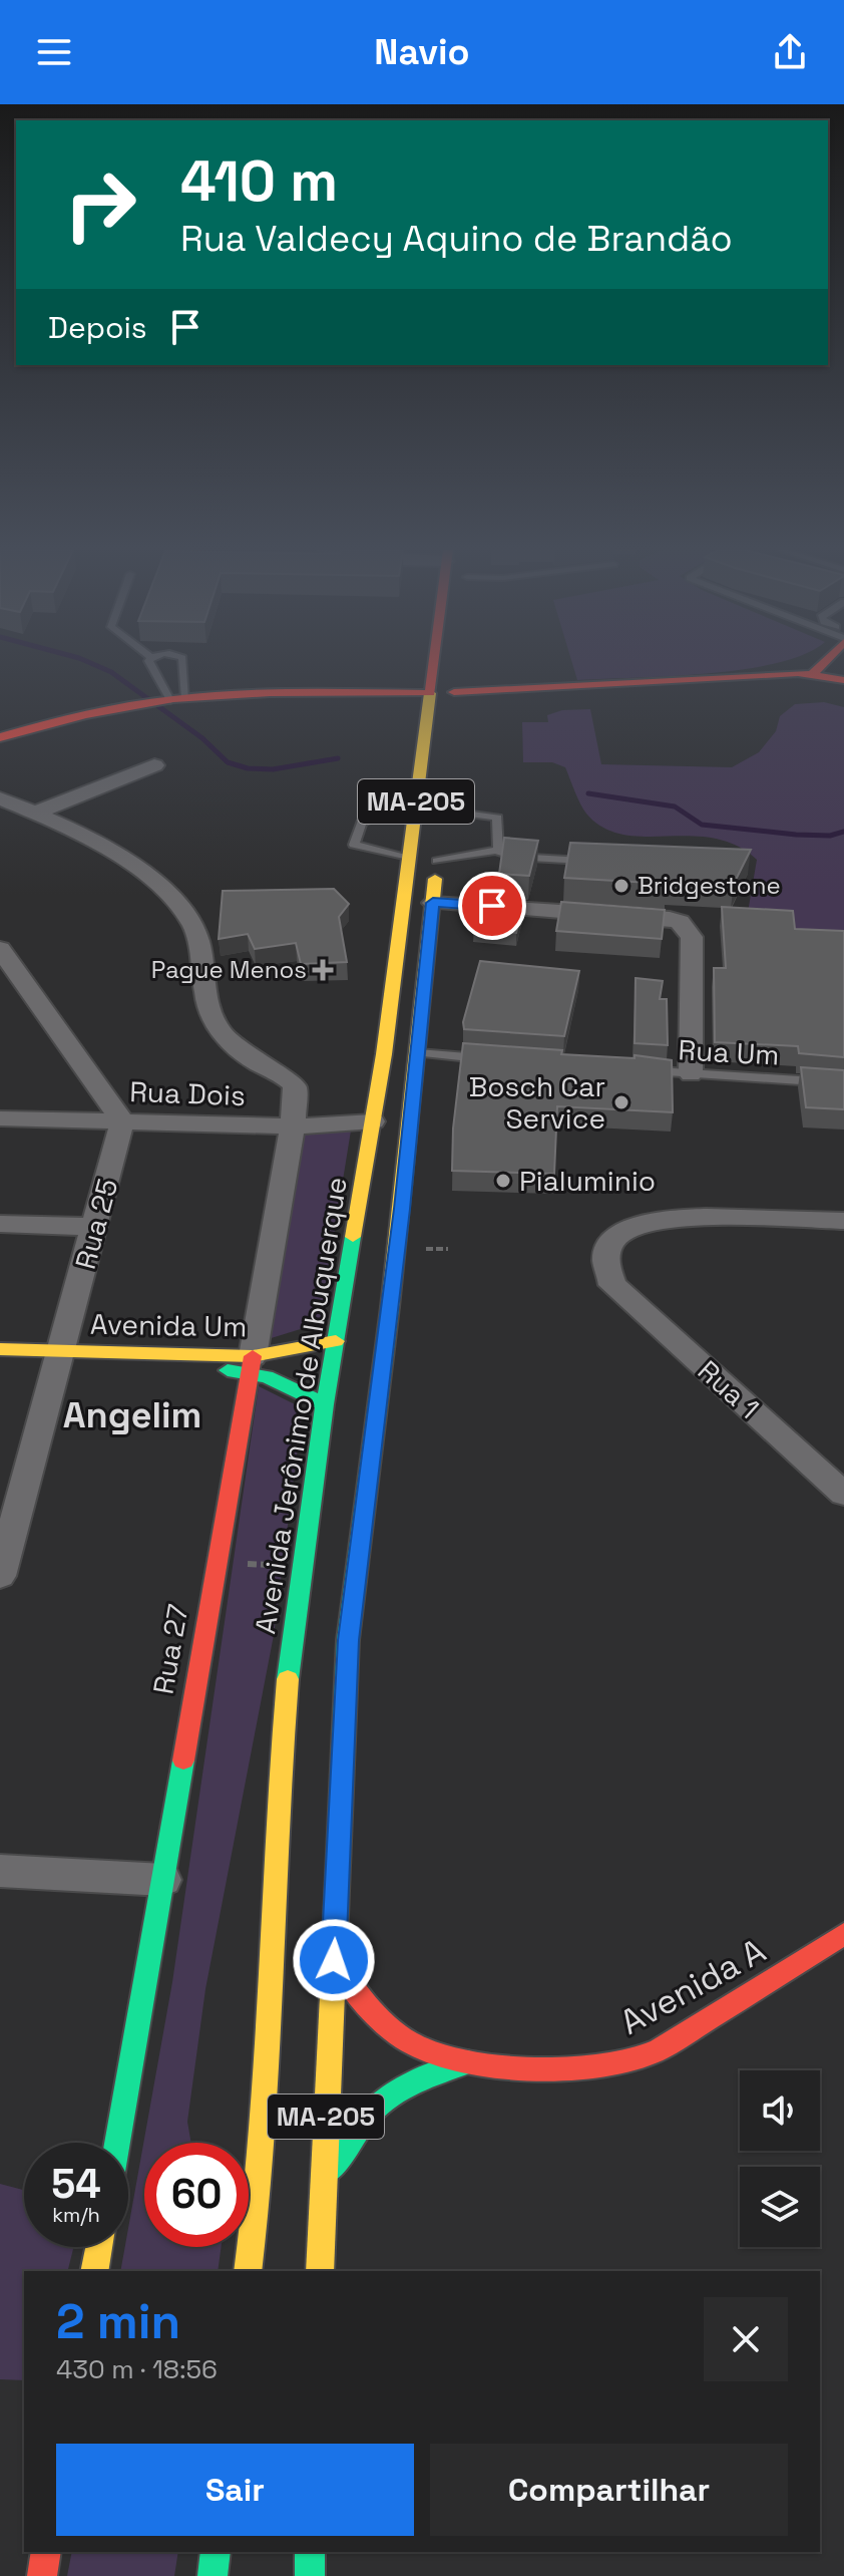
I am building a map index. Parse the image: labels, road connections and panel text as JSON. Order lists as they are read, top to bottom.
{
  "streets": {
    "main road": [
      "MA-205",
      "Avenida Um",
      "Avenida Jerônimo de Albuquerque",
      "Rua 27",
      "Avenida A"
    ],
    "street": ["Rua Dois", "Rua 25", "Rua 1"],
    "lane": ["Rua Um"]
  },
  "crossings": [
    ["MA-205", "Avenida A"],
    ["Rua Dois", "Rua 25"],
    ["Rua Dois", "Avenida Jerônimo de Albuquerque"],
    ["Rua Dois", "Rua 27"],
    ["Rua 25", "Avenida Um"],
    ["Avenida Um", "Avenida Jerônimo de Albuquerque"],
    ["Avenida Um", "Rua 27"]
  ],
  "districts": ["Angelim"],
  "places": {
    "other": ["Bridgestone", "Bosch Car Service", "Pialuminio"],
    "health": ["Pague Menos"]
  },
  "page": {
    "header": "Navio",
    "turn": ["410 m", "Rua Valdecy Aquino de Brandão"],
    "then": "Depois",
    "speed": "54 km/h",
    "limit": "60",
    "heading": ["2 min", "430 m · 18:56"],
    "buttons": ["Sair", "Compartilhar"]
  }
}
